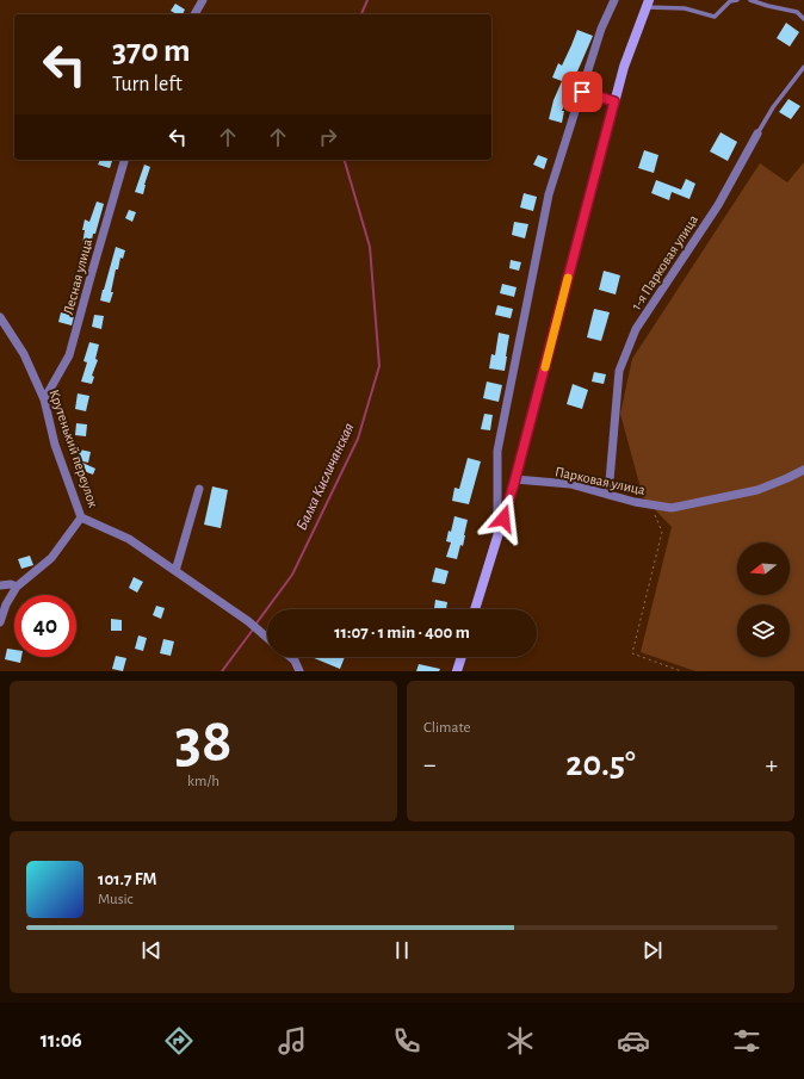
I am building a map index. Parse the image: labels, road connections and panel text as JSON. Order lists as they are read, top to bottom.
{
  "streets": {
    "street": [
      "1-я Парковая улица",
      "Лесная улица",
      "Крутенький переулок",
      "Парковая улица"
    ]
  },
  "crossings": [
    ["1-я Парковая улица", "Парковая улица"],
    ["Лесная улица", "Крутенький переулок"]
  ],
  "water": ["Балка Кисличанская"],
  "north": "left",
  "page": {
    "turn": ["370 m", "Turn left"],
    "limit": "40",
    "trip": "11:07 · 1 min · 400 m",
    "tile": [
      ["38", "km/h"],
      "Climate"
    ],
    "heat": ["−", "20.5°", "+"],
    "song": ["101.7 FM", "Music"],
    "tabs": "11:06"
  }
}
